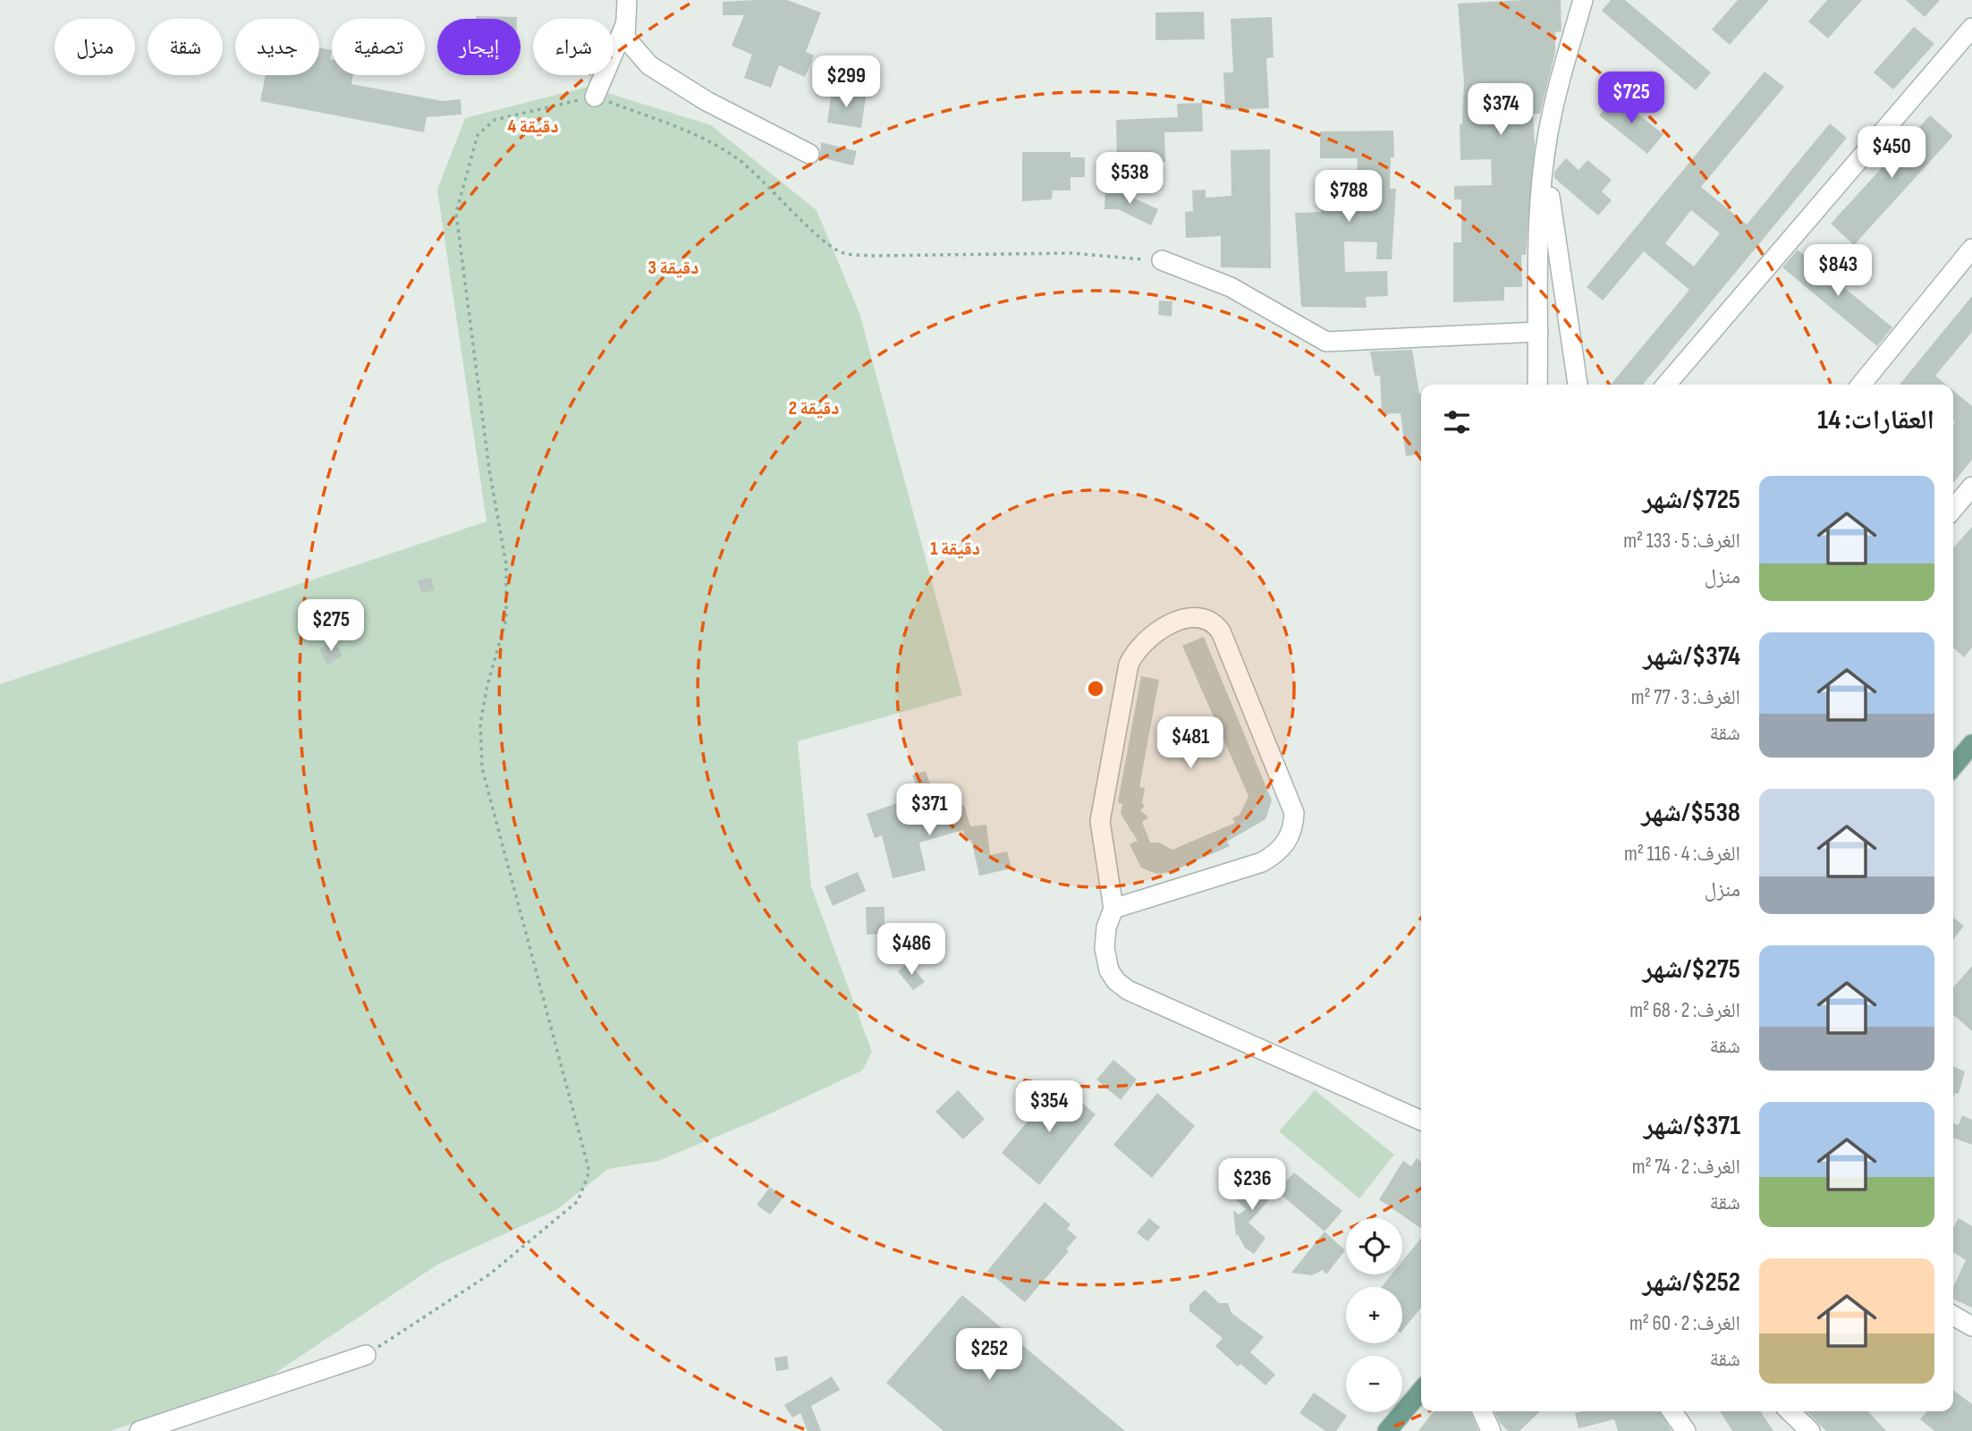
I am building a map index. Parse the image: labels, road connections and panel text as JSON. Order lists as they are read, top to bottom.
{
  "page": {
    "chip": [
      "شراء",
      "إيجار",
      "تصفية",
      "جديد",
      "شقة",
      "منزل"
    ],
    "price": [
      "$299",
      "$725",
      "$374",
      "$450",
      "$538",
      "$788",
      "$843",
      "$275",
      "$481",
      "$371",
      "$486",
      "$354",
      "$236",
      "$252"
    ],
    "heading": "العقارات: 14",
    "list": [
      {
        "name": "$725/شهر",
        "note": "الغرف: 5 · 133 m² · منزل"
      },
      {
        "name": "$374/شهر",
        "note": "الغرف: 3 · 77 m² · شقة"
      },
      {
        "name": "$538/شهر",
        "note": "الغرف: 4 · 116 m² · منزل"
      },
      {
        "name": "$275/شهر",
        "note": "الغرف: 2 · 68 m² · شقة"
      },
      {
        "name": "$371/شهر",
        "note": "الغرف: 2 · 74 m² · شقة"
      },
      {
        "name": "$252/شهر",
        "note": "الغرف: 2 · 60 m² · شقة"
      }
    ],
    "map_buttons": ["+", "−"]
  },
  "rings": [
    "4 دقيقة",
    "3 دقيقة",
    "2 دقيقة",
    "1 دقيقة"
  ]
}
